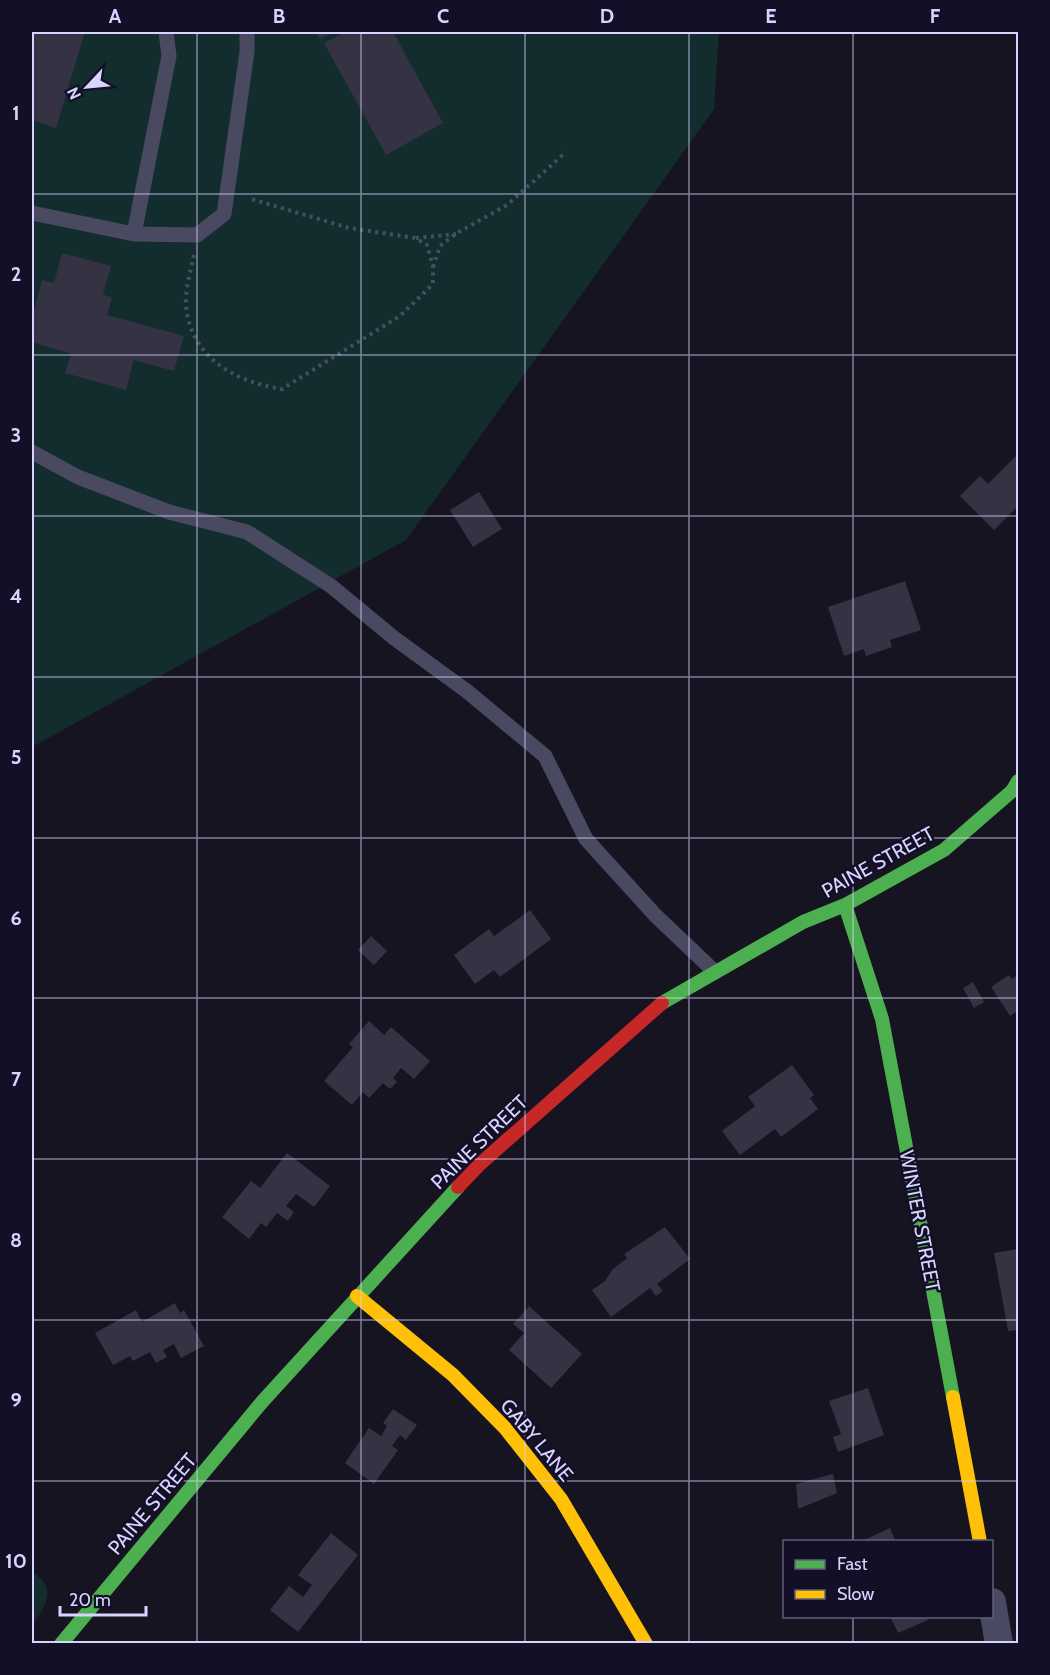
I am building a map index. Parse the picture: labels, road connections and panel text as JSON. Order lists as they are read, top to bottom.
{
  "streets": {
    "main road": ["PAINE STREET", "WINTER STREET", "GABY LANE"]
  },
  "crossings": [
    ["PAINE STREET", "WINTER STREET"],
    ["PAINE STREET", "GABY LANE"]
  ],
  "legend": ["Fast", "Slow"],
  "scale_bar": "20 m",
  "north": "bottom left",
  "grid": {
    "columns": [
      "A",
      "B",
      "C",
      "D",
      "E",
      "F"
    ],
    "rows": [
      "1",
      "2",
      "3",
      "4",
      "5",
      "6",
      "7",
      "8",
      "9",
      "10"
    ]
  }
}
